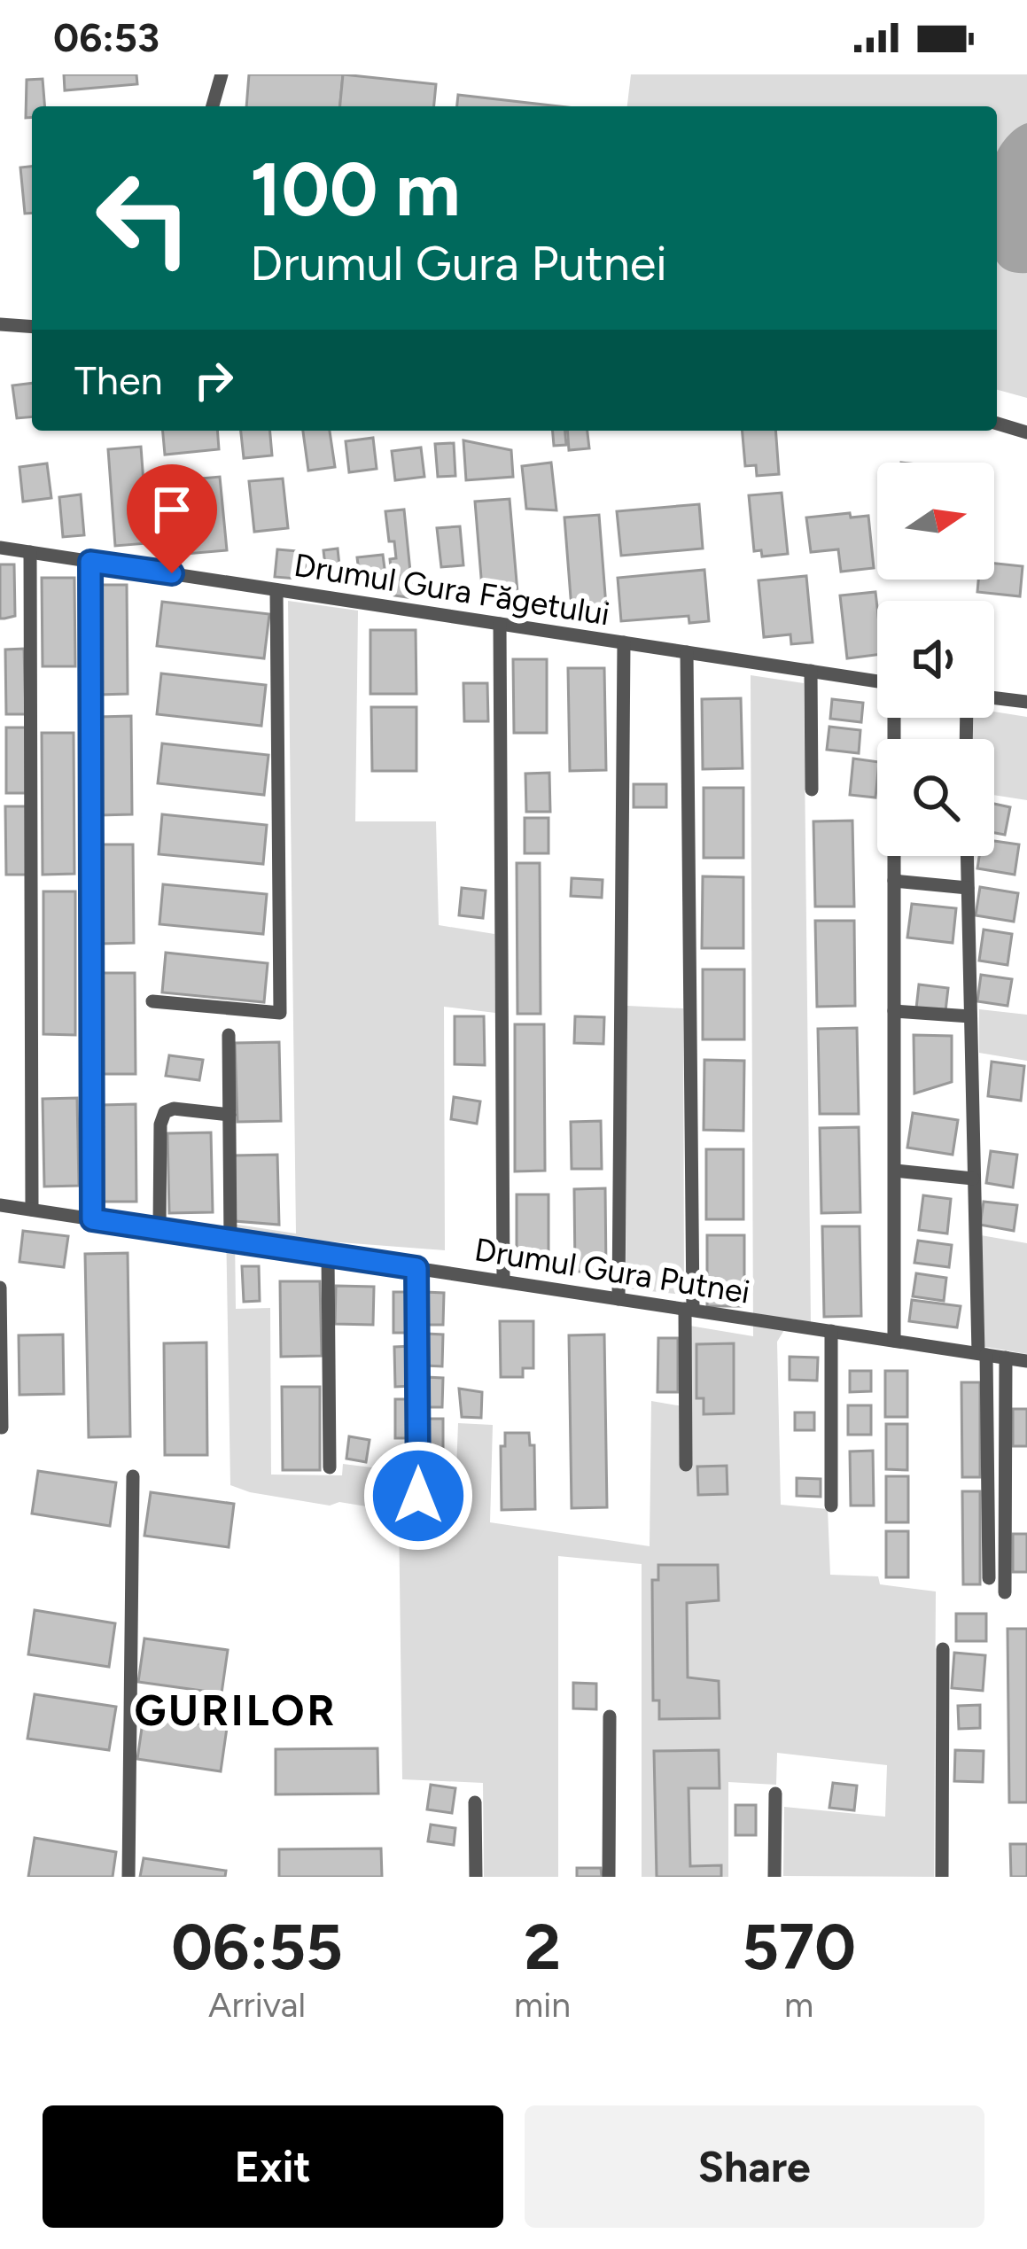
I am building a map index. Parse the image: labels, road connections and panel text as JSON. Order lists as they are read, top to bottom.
{
  "streets": {
    "street": ["Drumul Gura Făgetului", "Drumul Gura Putnei"]
  },
  "districts": ["GURILOR"],
  "north": "right",
  "page": {
    "status": "06:53",
    "turn": ["100 m", "Drumul Gura Putnei"],
    "then": "Then",
    "eta": [
      "06:55",
      "Arrival",
      "2",
      "min",
      "570",
      "m"
    ],
    "buttons": ["Exit", "Share"]
  }
}
